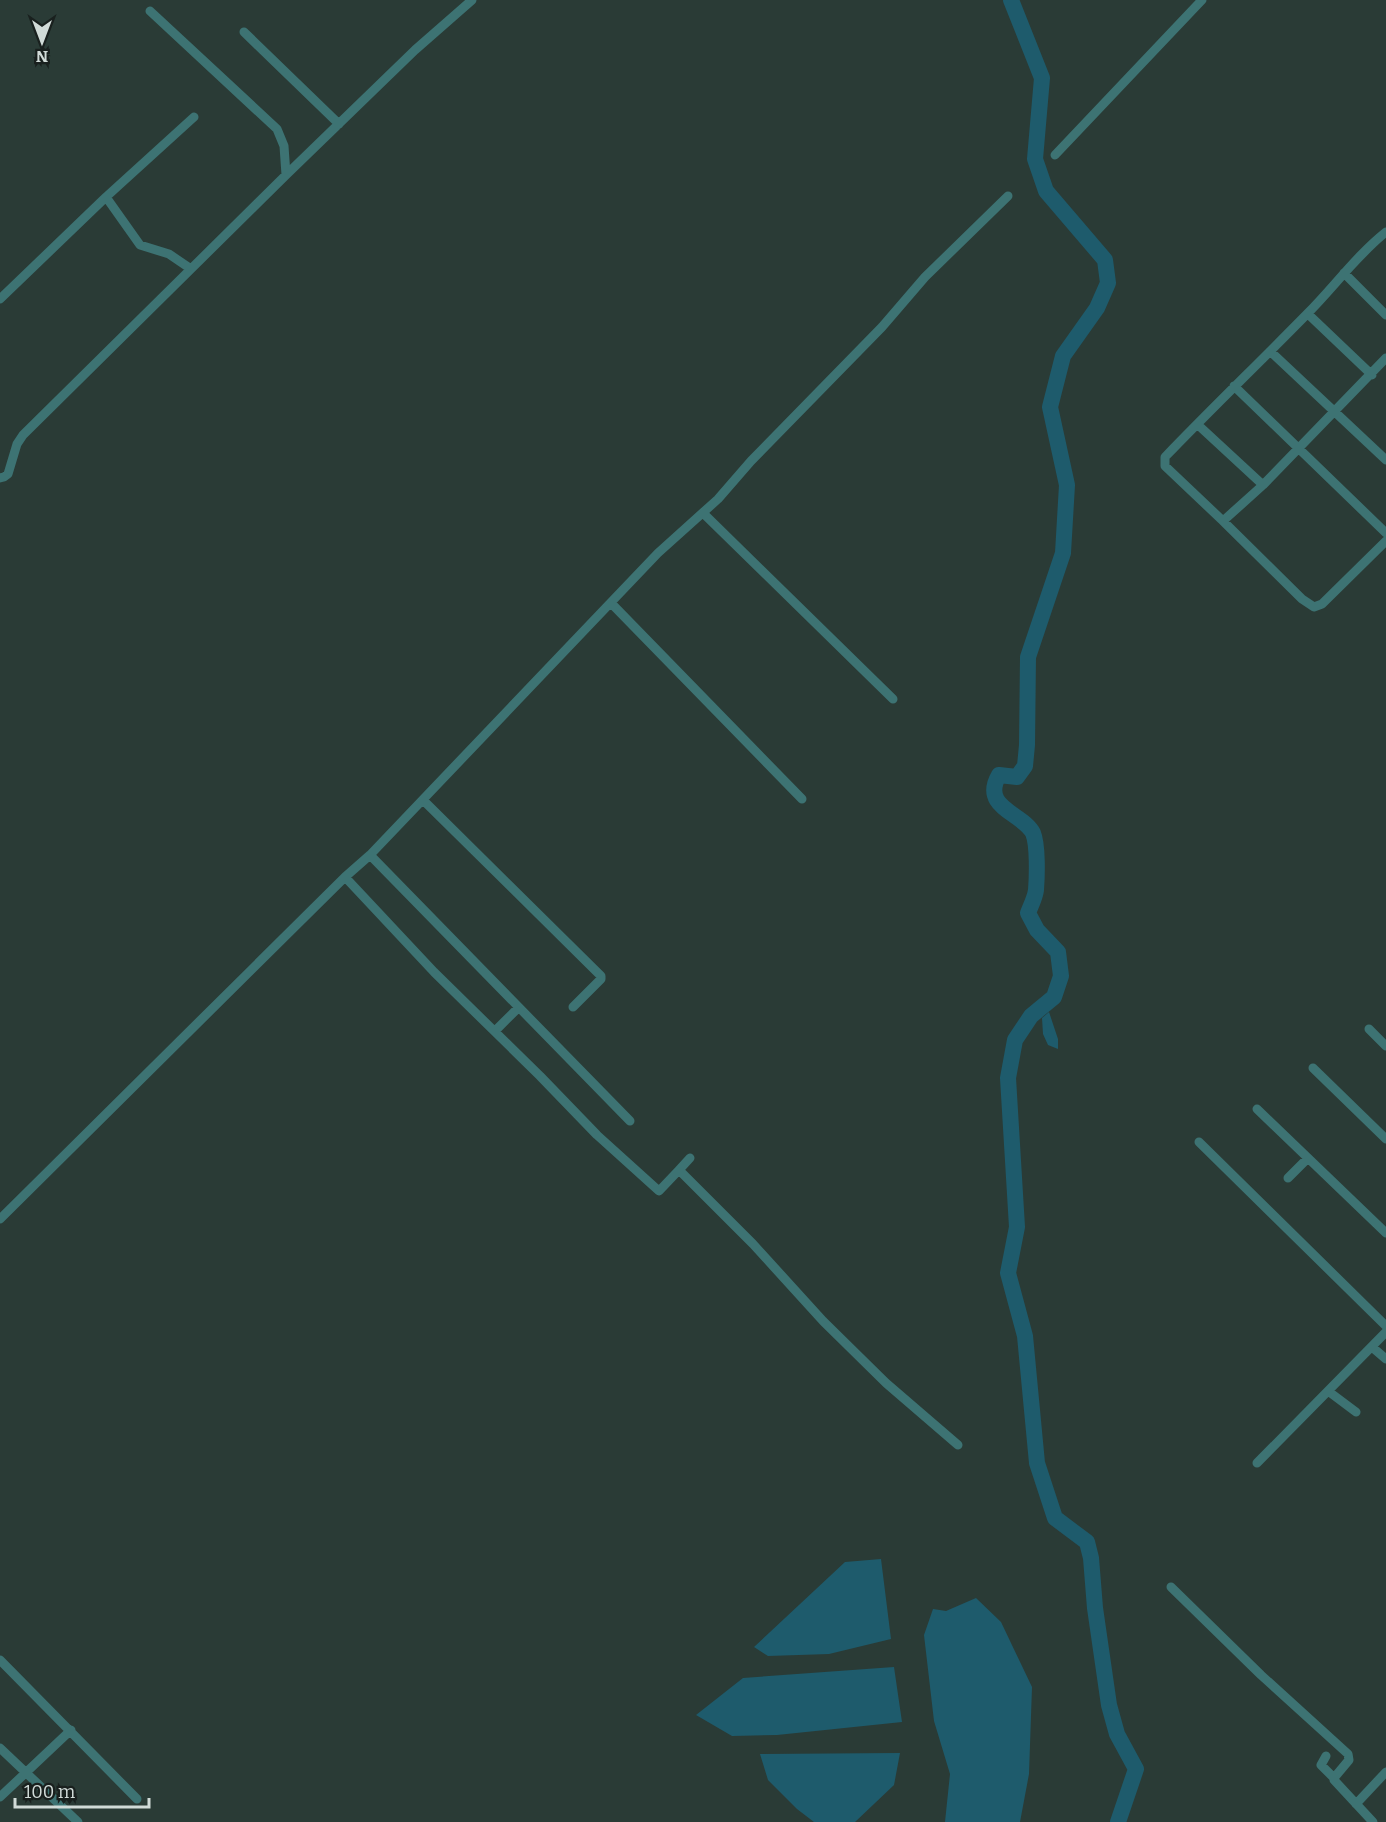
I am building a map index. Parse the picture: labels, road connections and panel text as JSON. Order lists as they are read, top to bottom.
{
  "scale_bar": "100 m",
  "north": "bottom"
}
